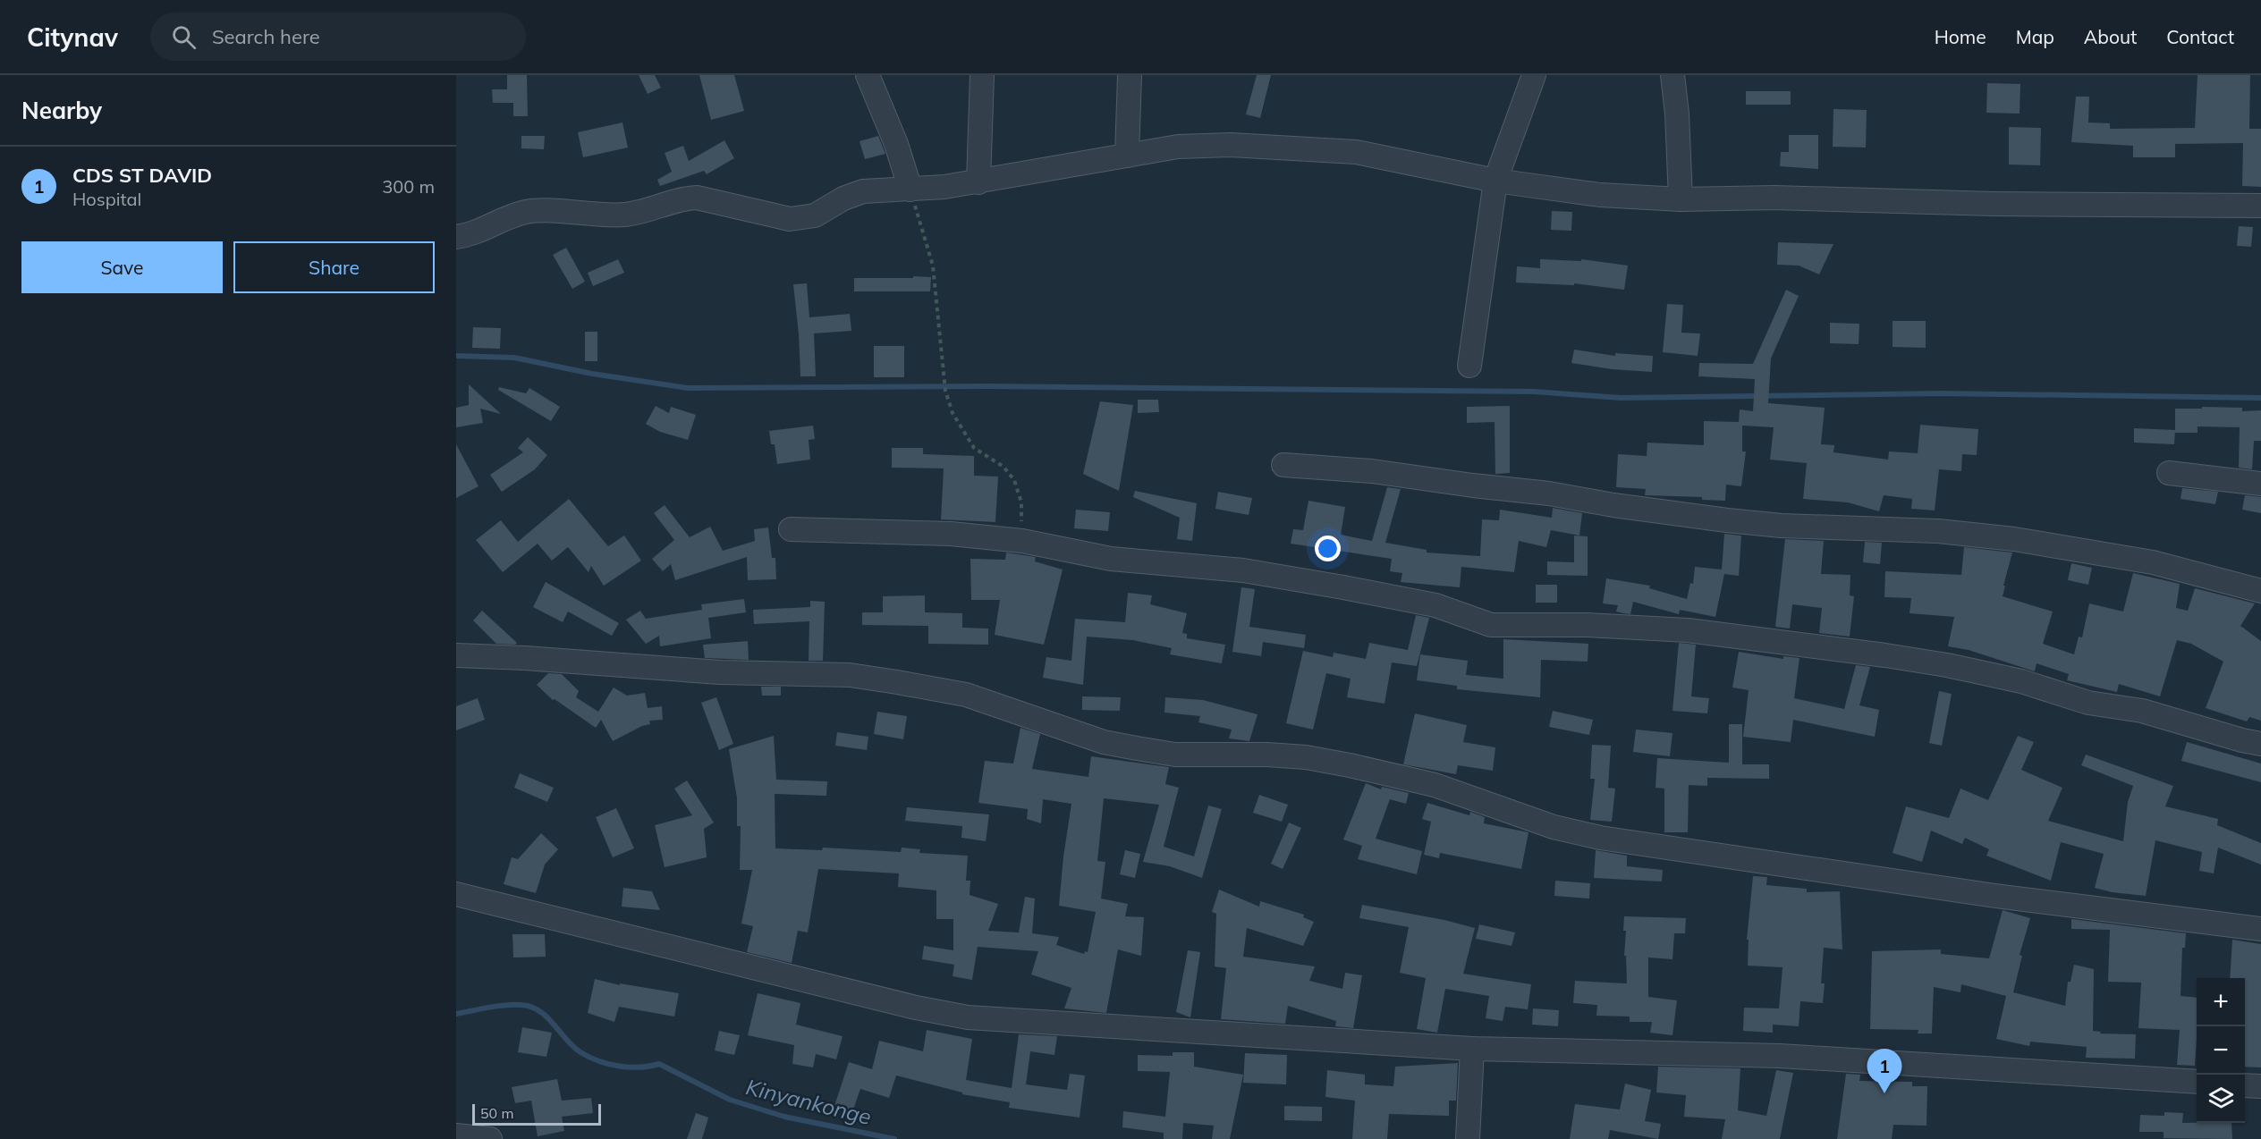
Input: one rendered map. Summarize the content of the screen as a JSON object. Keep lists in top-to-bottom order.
{
  "water": ["Kinyankonge"],
  "scale_bar": "50 m",
  "page": {
    "header": "Citynav",
    "search": "Search here",
    "nav": [
      "Home",
      "Map",
      "About",
      "Contact"
    ],
    "heading": "Nearby",
    "list": [
      {
        "mark": "1",
        "name": "CDS ST DAVID",
        "note": "Hospital",
        "value": "300 m"
      }
    ],
    "buttons": ["Save", "Share"],
    "map_buttons": ["+", "−"],
    "pins": "1",
    "scale": "50 m"
  }
}
